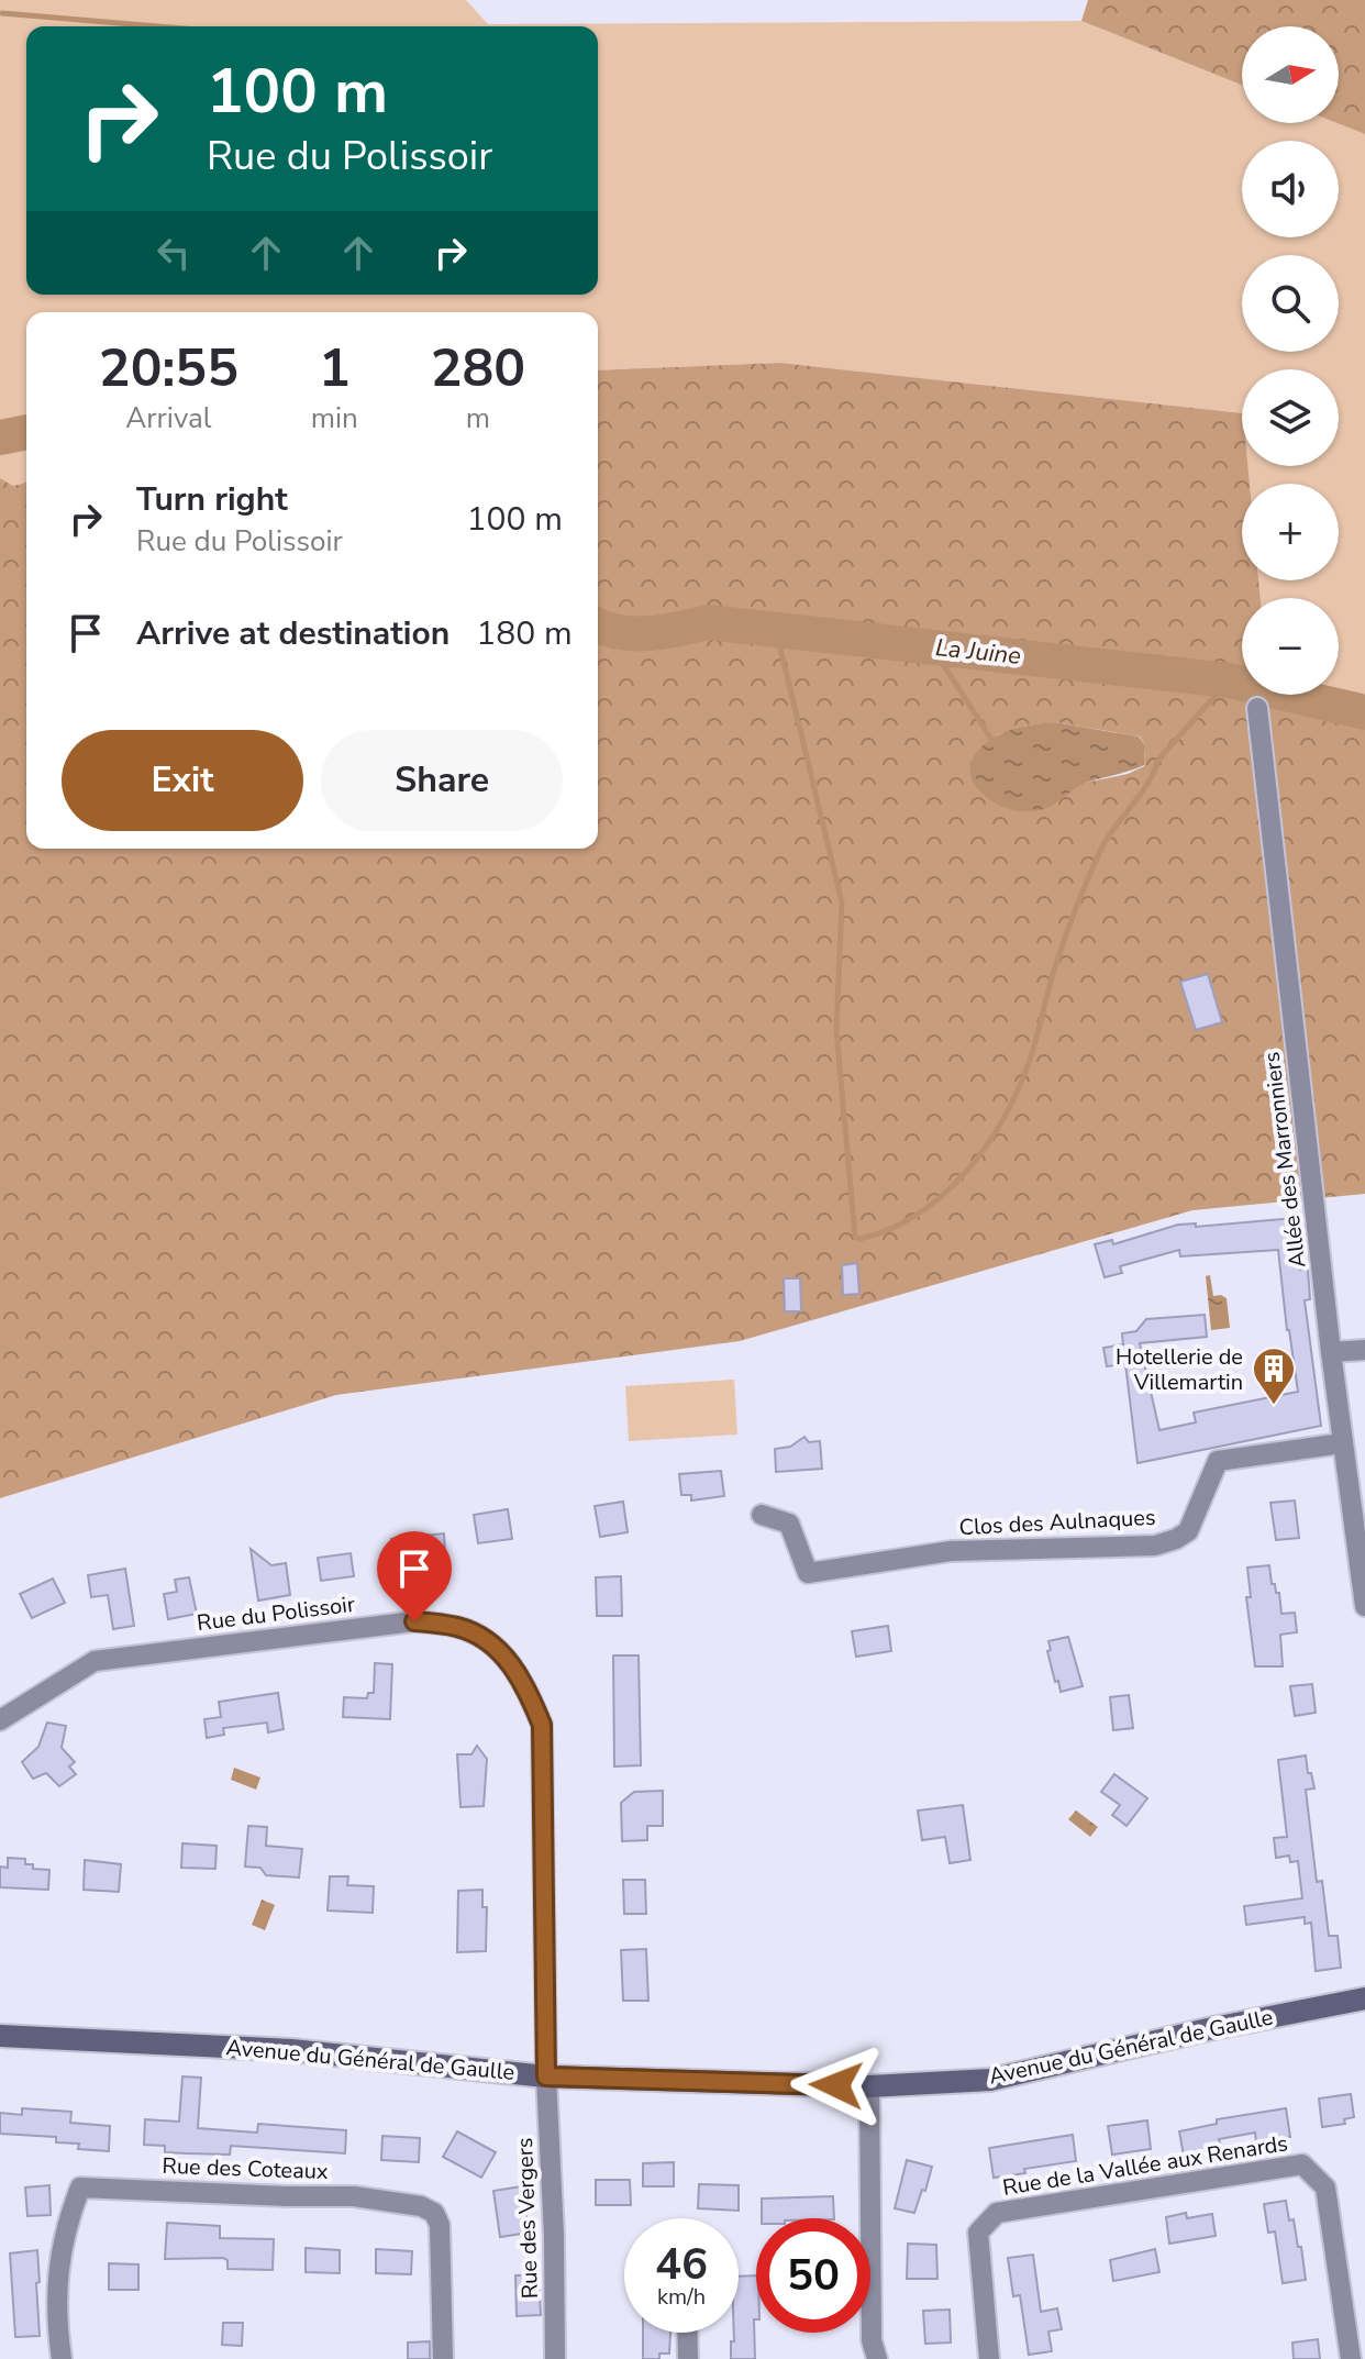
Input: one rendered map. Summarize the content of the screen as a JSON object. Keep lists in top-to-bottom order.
{
  "streets": {
    "main road": ["Avenue du Général de Gaulle"],
    "street": [
      "Allée des Marronniers",
      "Clos des Aulnaques",
      "Rue du Polissoir",
      "Rue de la Vallée aux Renards",
      "Rue des Coteaux",
      "Rue des Vergers"
    ]
  },
  "crossings": [
    ["Allée des Marronniers", "Clos des Aulnaques"],
    ["Rue du Polissoir", "Avenue du Général de Gaulle"],
    ["Rue du Polissoir", "Rue des Vergers"],
    ["Avenue du Général de Gaulle", "Rue des Vergers"]
  ],
  "water": ["La Juine"],
  "places": {
    "building": ["Hotellerie de Villemartin"]
  },
  "north": "right",
  "page": {
    "map_buttons": ["+", "−"],
    "turn": ["100 m", "Rue du Polissoir"],
    "eta": [
      "20:55",
      "Arrival",
      "1",
      "min",
      "280",
      "m"
    ],
    "list": [
      {
        "name": "Turn right",
        "note": "Rue du Polissoir",
        "value": "100 m"
      },
      {
        "name": "Arrive at destination",
        "value": "180 m"
      }
    ],
    "buttons": ["Exit", "Share"],
    "speed": "46 km/h",
    "limit": "50"
  }
}
